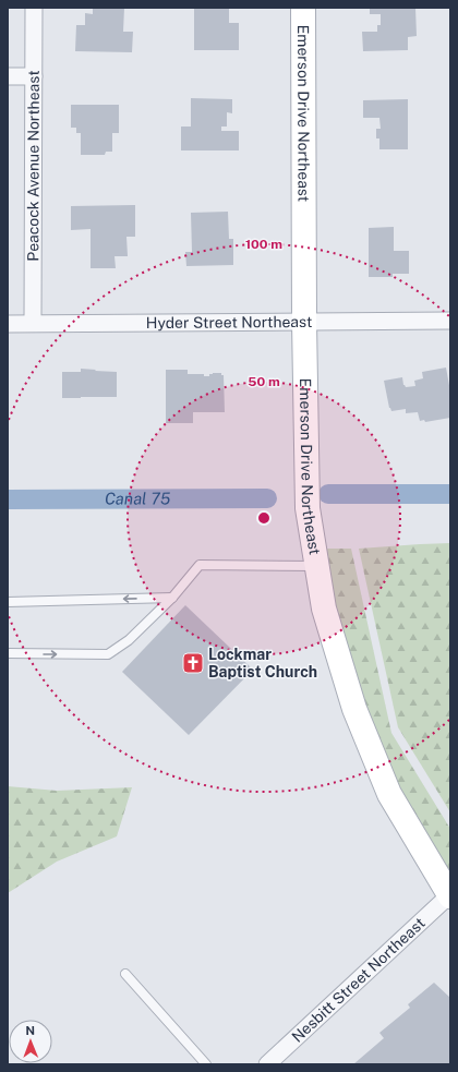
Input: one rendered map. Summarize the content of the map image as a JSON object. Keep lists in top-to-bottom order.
{
  "streets": {
    "street": [
      "Emerson Drive Northeast",
      "Peacock Avenue Northeast",
      "Hyder Street Northeast",
      "Nesbitt Street Northeast"
    ]
  },
  "crossings": [
    ["Emerson Drive Northeast", "Hyder Street Northeast"],
    ["Emerson Drive Northeast", "Nesbitt Street Northeast"],
    ["Peacock Avenue Northeast", "Hyder Street Northeast"]
  ],
  "water": ["Canal 75"],
  "places": {
    "church": ["Lockmar Baptist Church"]
  },
  "north": "top",
  "rings": ["100 m", "50 m"]
}
